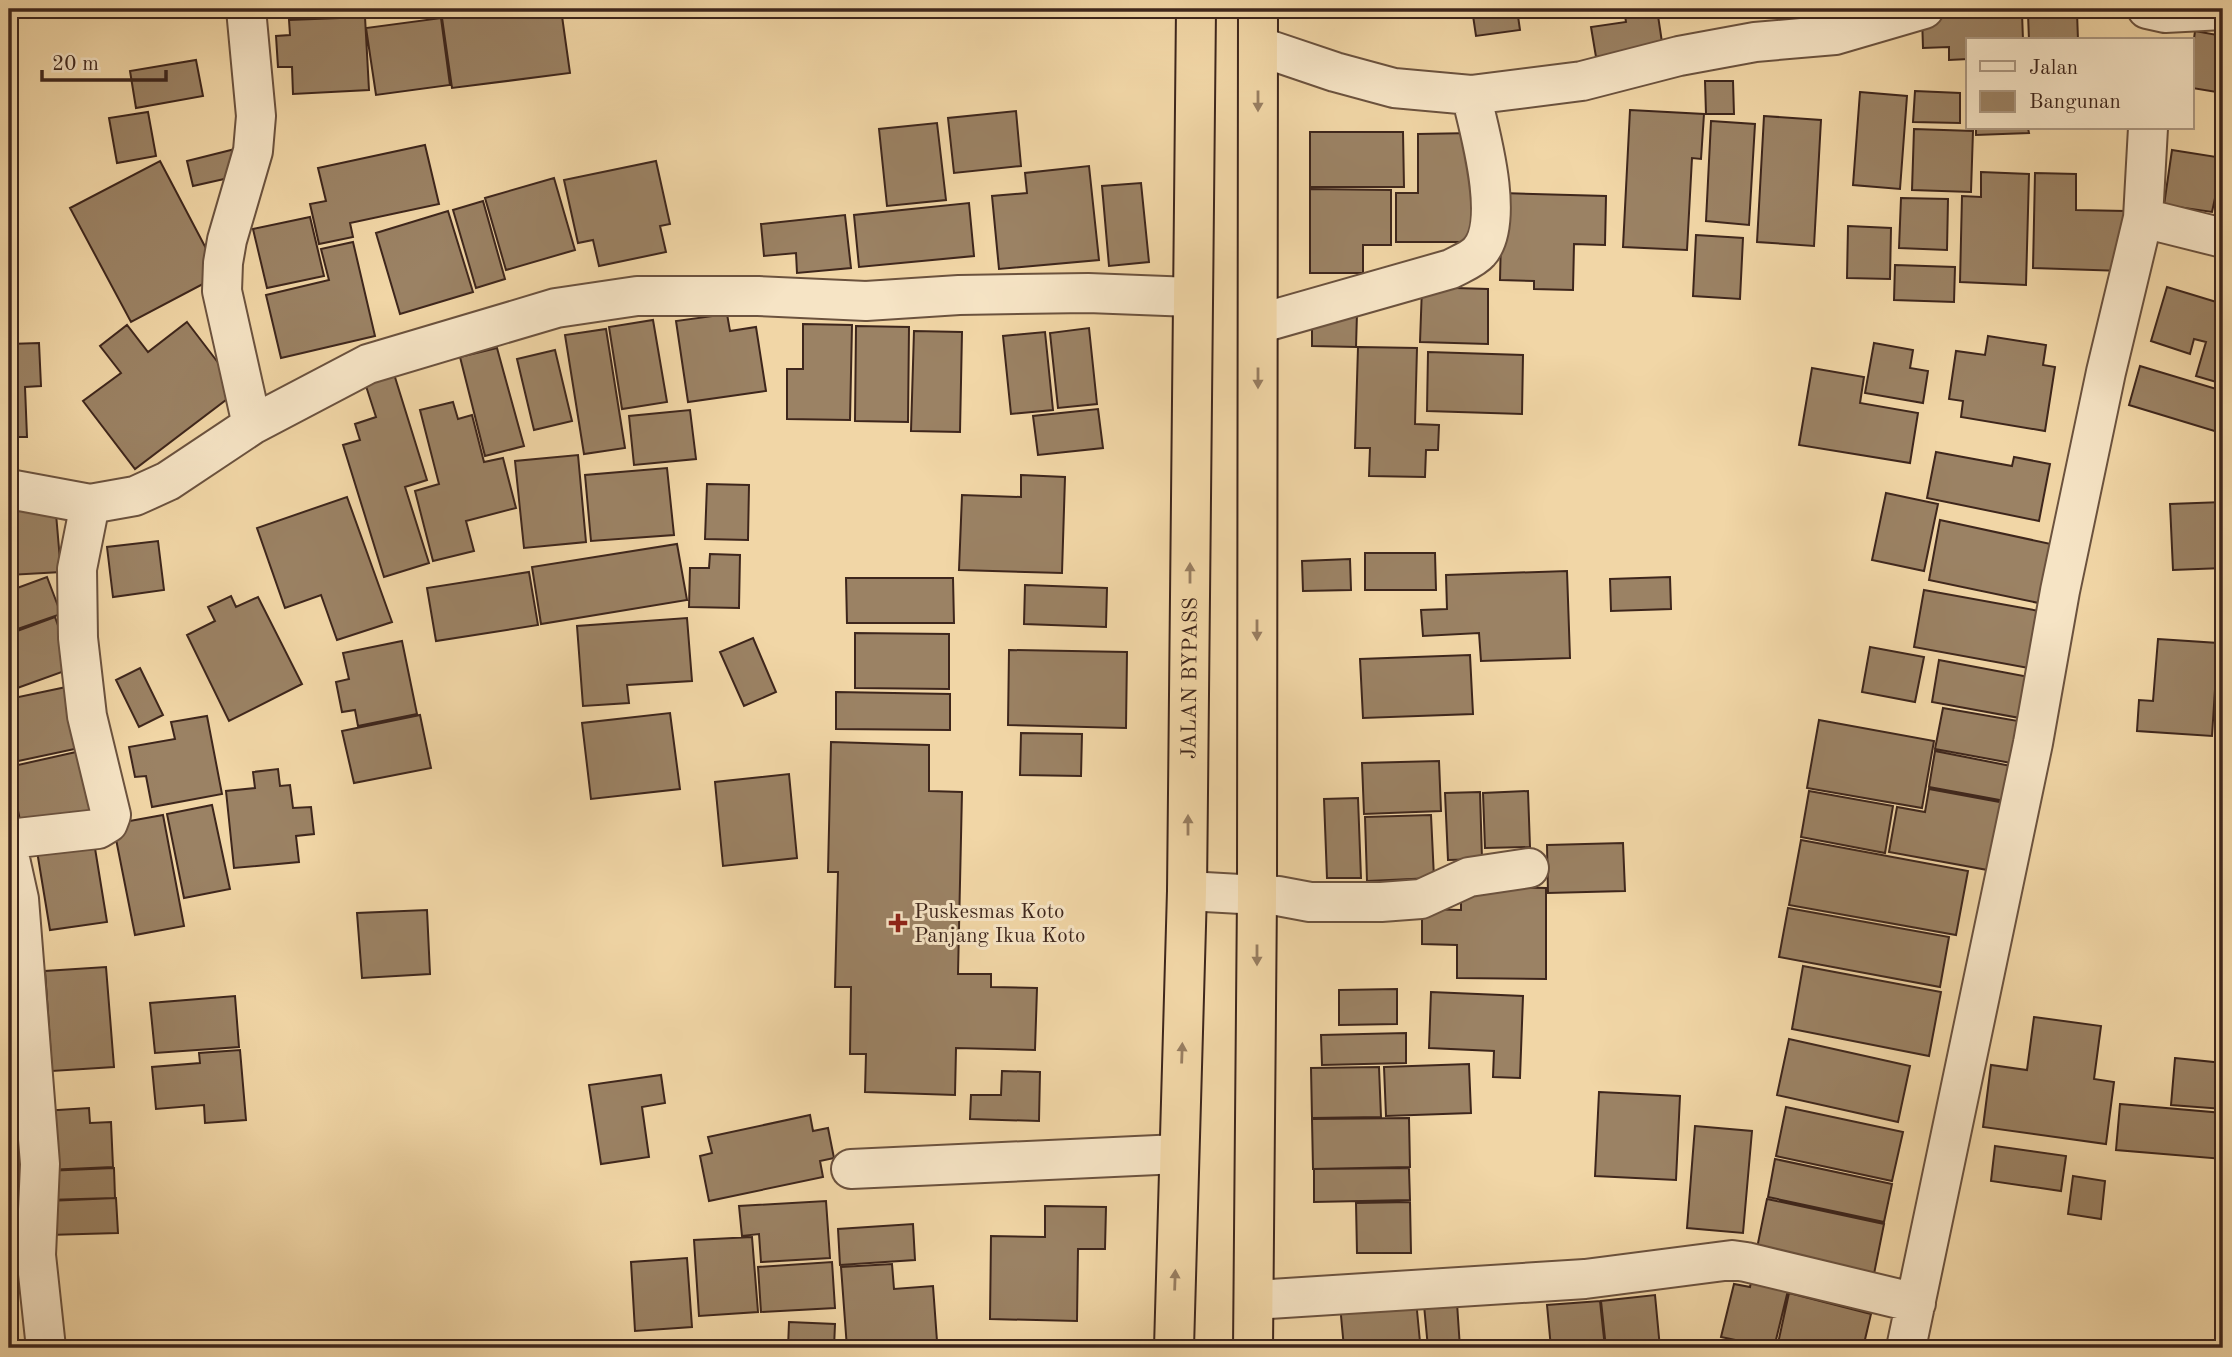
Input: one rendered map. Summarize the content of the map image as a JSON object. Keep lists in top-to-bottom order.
{
  "streets": {
    "highway": ["JALAN BYPASS"]
  },
  "places": {
    "health": ["Puskesmas Koto Panjang Ikua Koto"]
  },
  "legend": ["Jalan", "Bangunan"],
  "scale_bar": "20 m"
}
